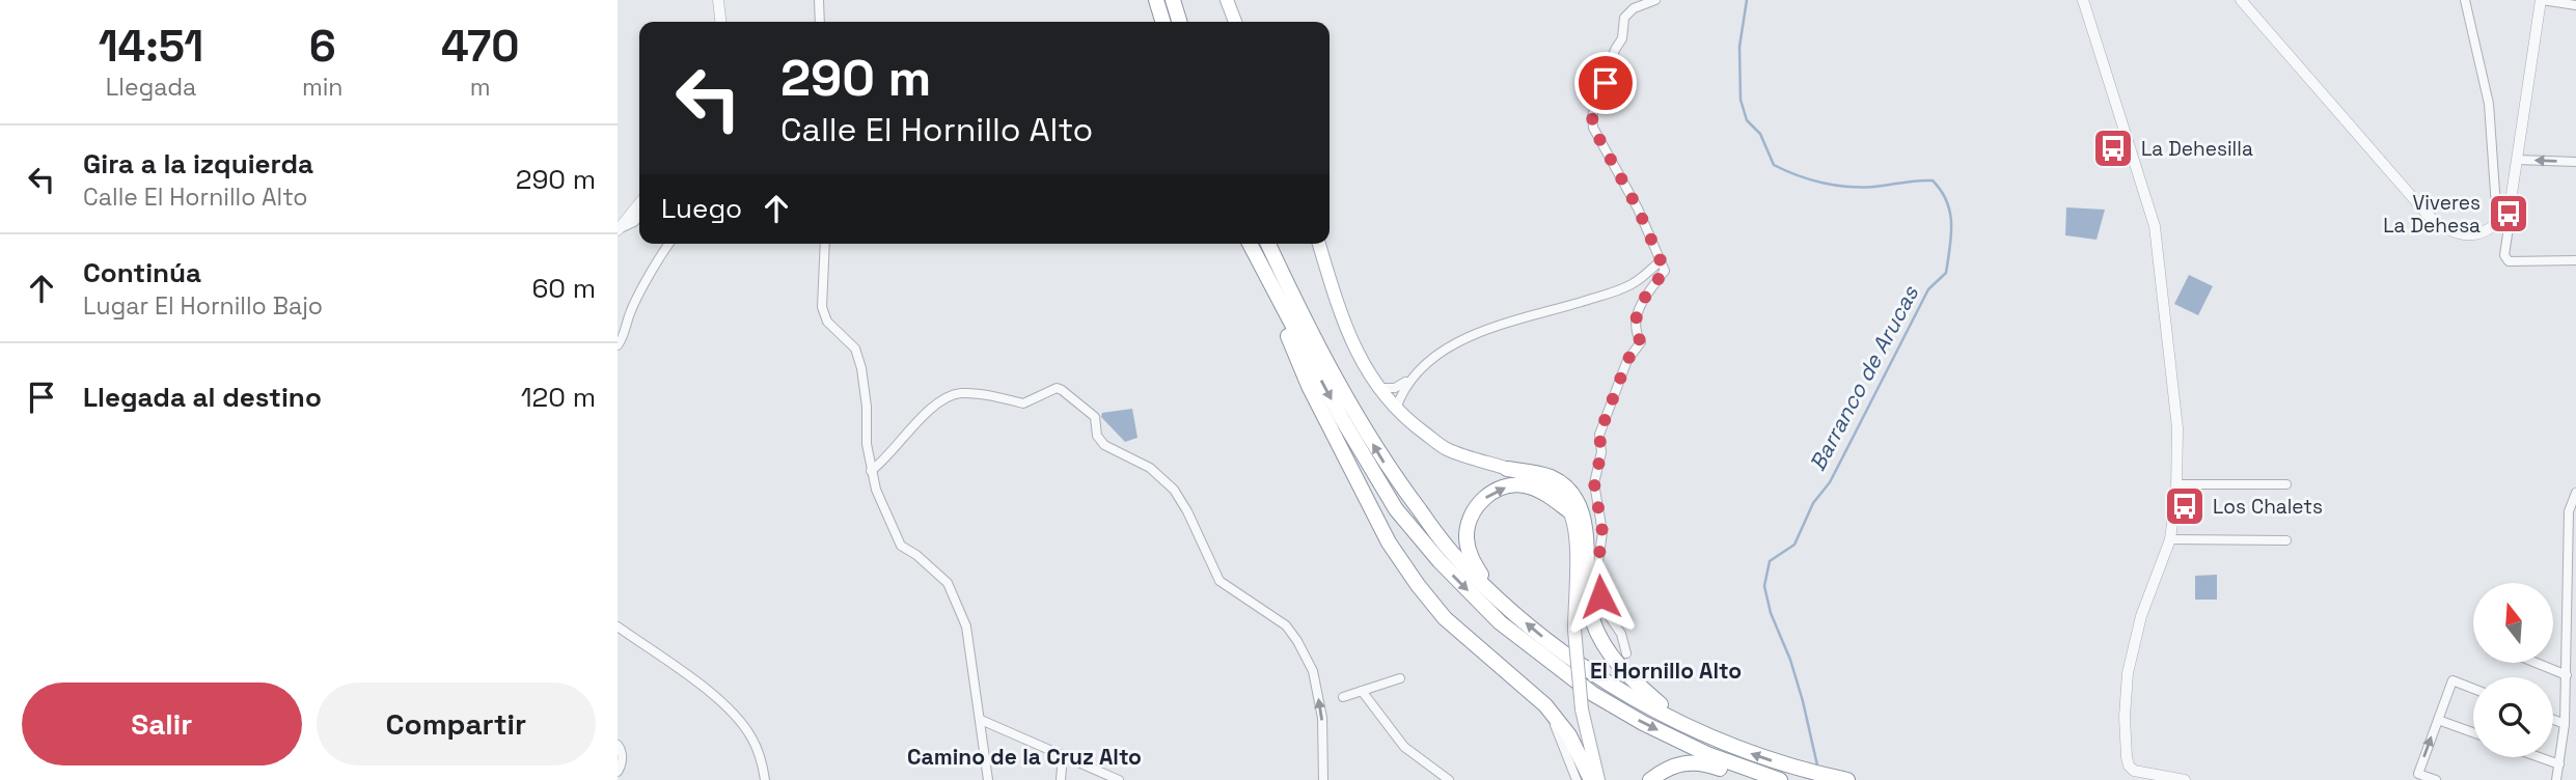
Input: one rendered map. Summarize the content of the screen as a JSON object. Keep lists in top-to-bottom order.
{
  "districts": ["El Hornillo Alto", "Camino de la Cruz Alto"],
  "water": ["Barranco de Arucas"],
  "places": {
    "bus stop": ["La Dehesilla", "Viveres La Dehesa", "Los Chalets"]
  },
  "north": "top",
  "page": {
    "eta": [
      "14:51",
      "Llegada",
      "6",
      "min",
      "470",
      "m"
    ],
    "turn": ["290 m", "Calle El Hornillo Alto"],
    "list": [
      {
        "name": "Gira a la izquierda",
        "note": "Calle El Hornillo Alto",
        "value": "290 m"
      },
      {
        "name": "Continúa",
        "note": "Lugar El Hornillo Bajo",
        "value": "60 m"
      },
      {
        "name": "Llegada al destino",
        "value": "120 m"
      }
    ],
    "then": "Luego",
    "buttons": ["Salir", "Compartir"]
  }
}
